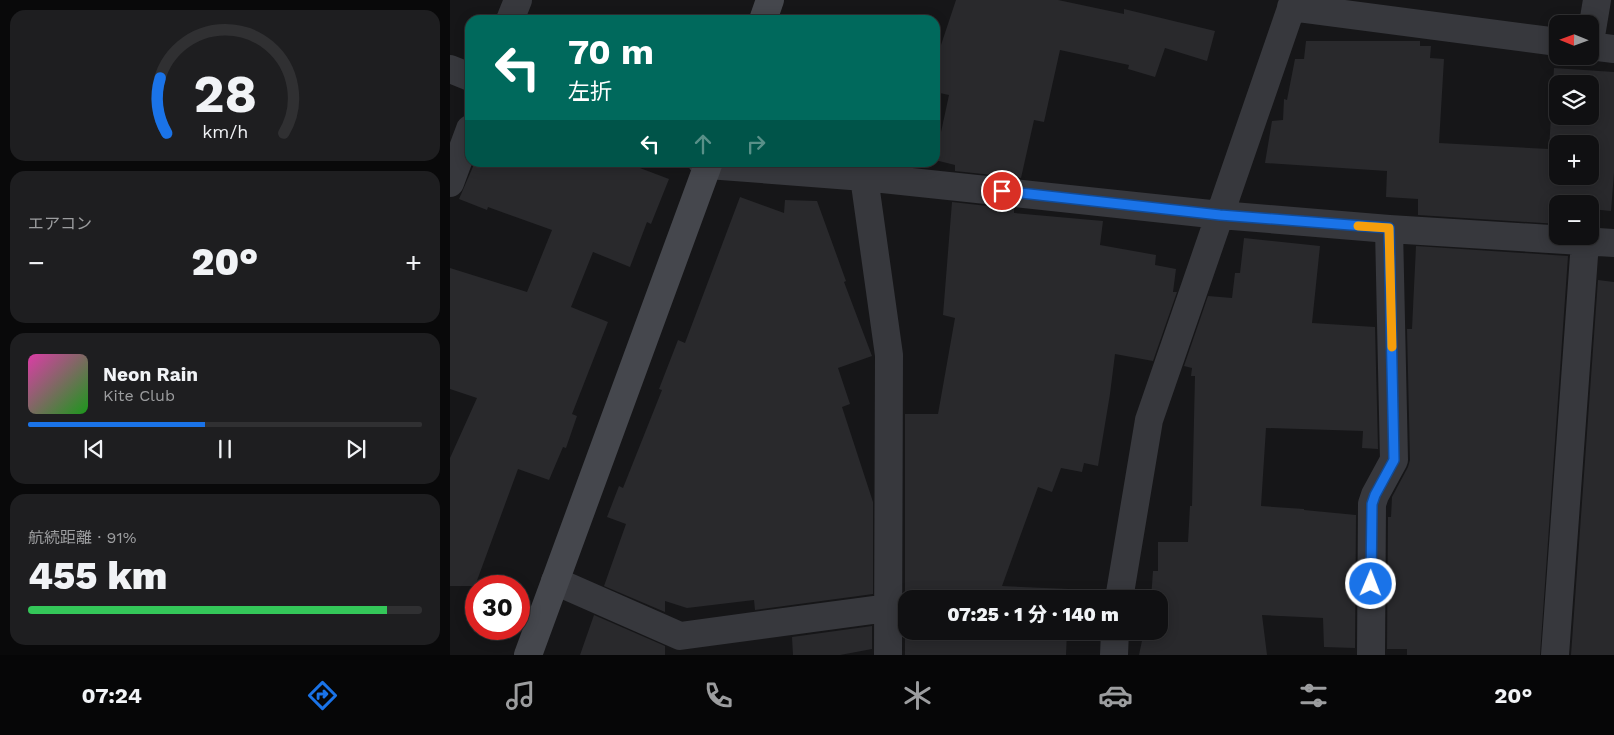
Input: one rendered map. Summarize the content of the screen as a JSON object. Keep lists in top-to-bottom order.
{
  "north": "left",
  "page": {
    "map_buttons": ["+", "−"],
    "turn": ["70 m", "左折"],
    "tile": [
      "エアコン",
      ["航続距離 · 91%", "455 km"]
    ],
    "heat": ["−", "20°", "+"],
    "song": ["Neon Rain", "Kite Club"],
    "limit": "30",
    "trip": "07:25 · 1 分 · 140 m",
    "tabs": ["07:24", "20°"],
    "gauge": ["28", "km/h"]
  }
}
